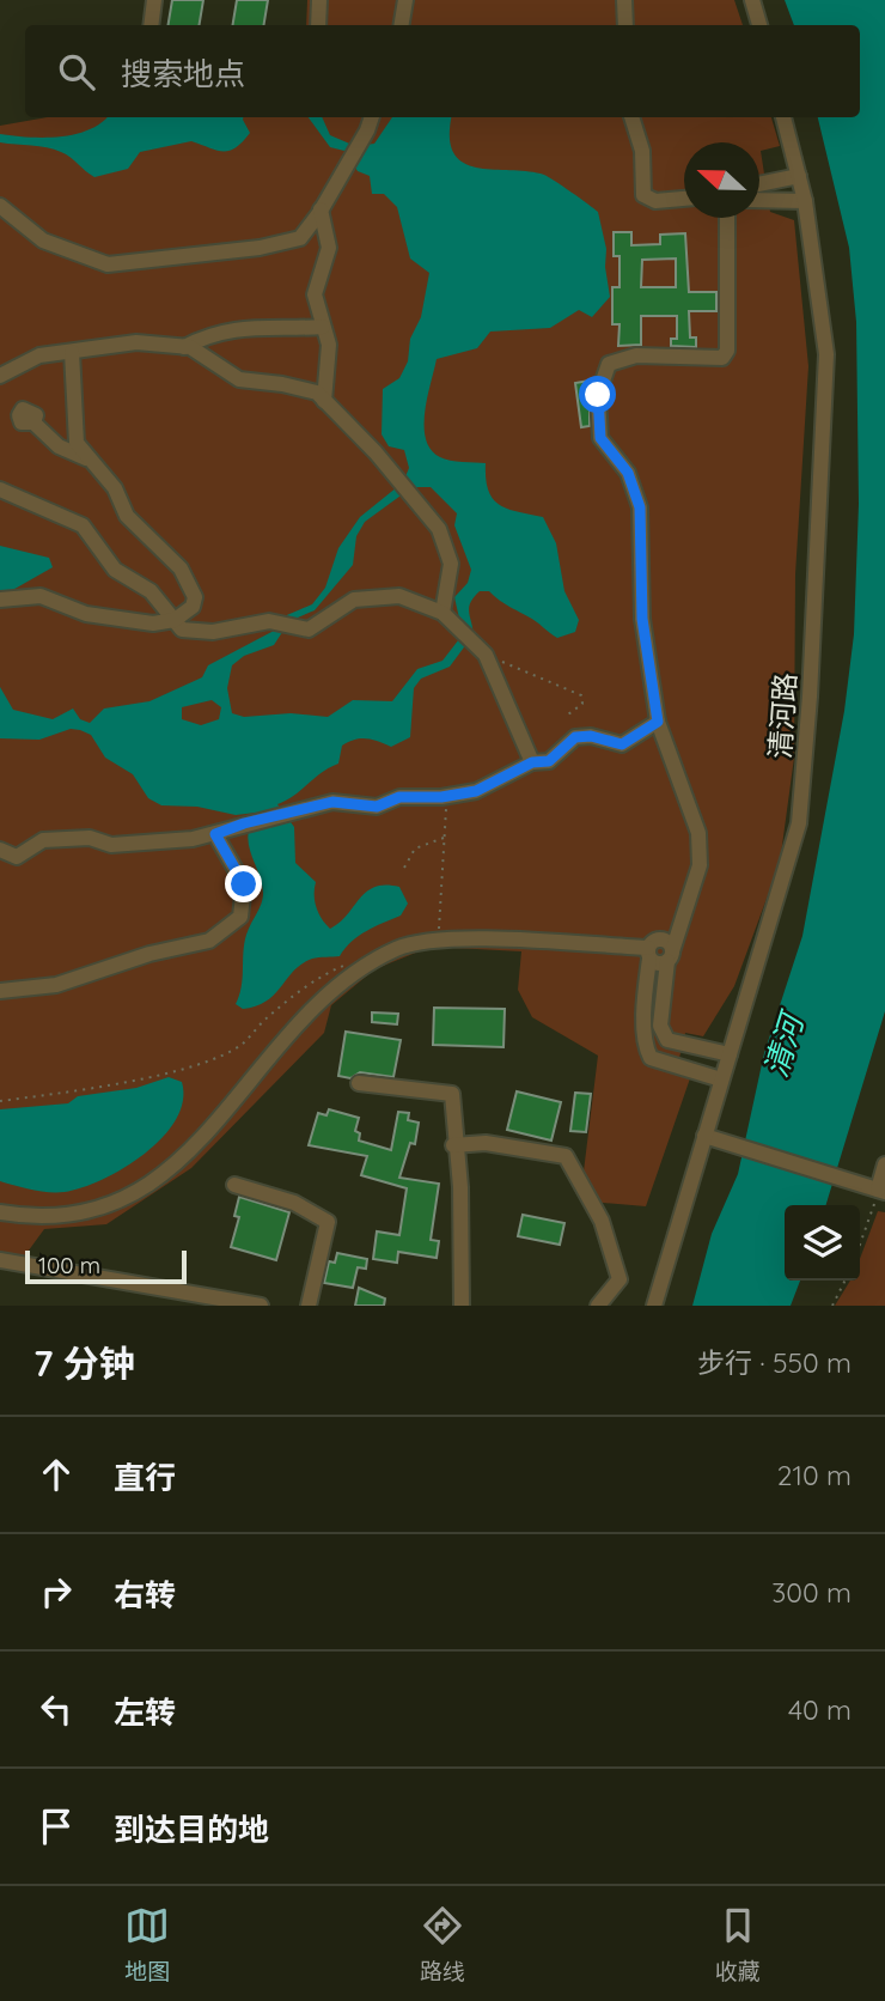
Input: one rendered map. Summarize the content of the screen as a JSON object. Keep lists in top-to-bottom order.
{
  "streets": {
    "street": ["清河路"]
  },
  "water": ["清河"],
  "scale_bar": "100 m",
  "north": "left",
  "page": {
    "search": "搜索地点",
    "scale": "100 m",
    "heading": ["7 分钟", "步行 · 550 m"],
    "list": [
      ["直行", "210 m"],
      ["右转", "300 m"],
      ["左转", "40 m"],
      "到达目的地"
    ],
    "nav": ["地图", "路线", "收藏"]
  }
}
